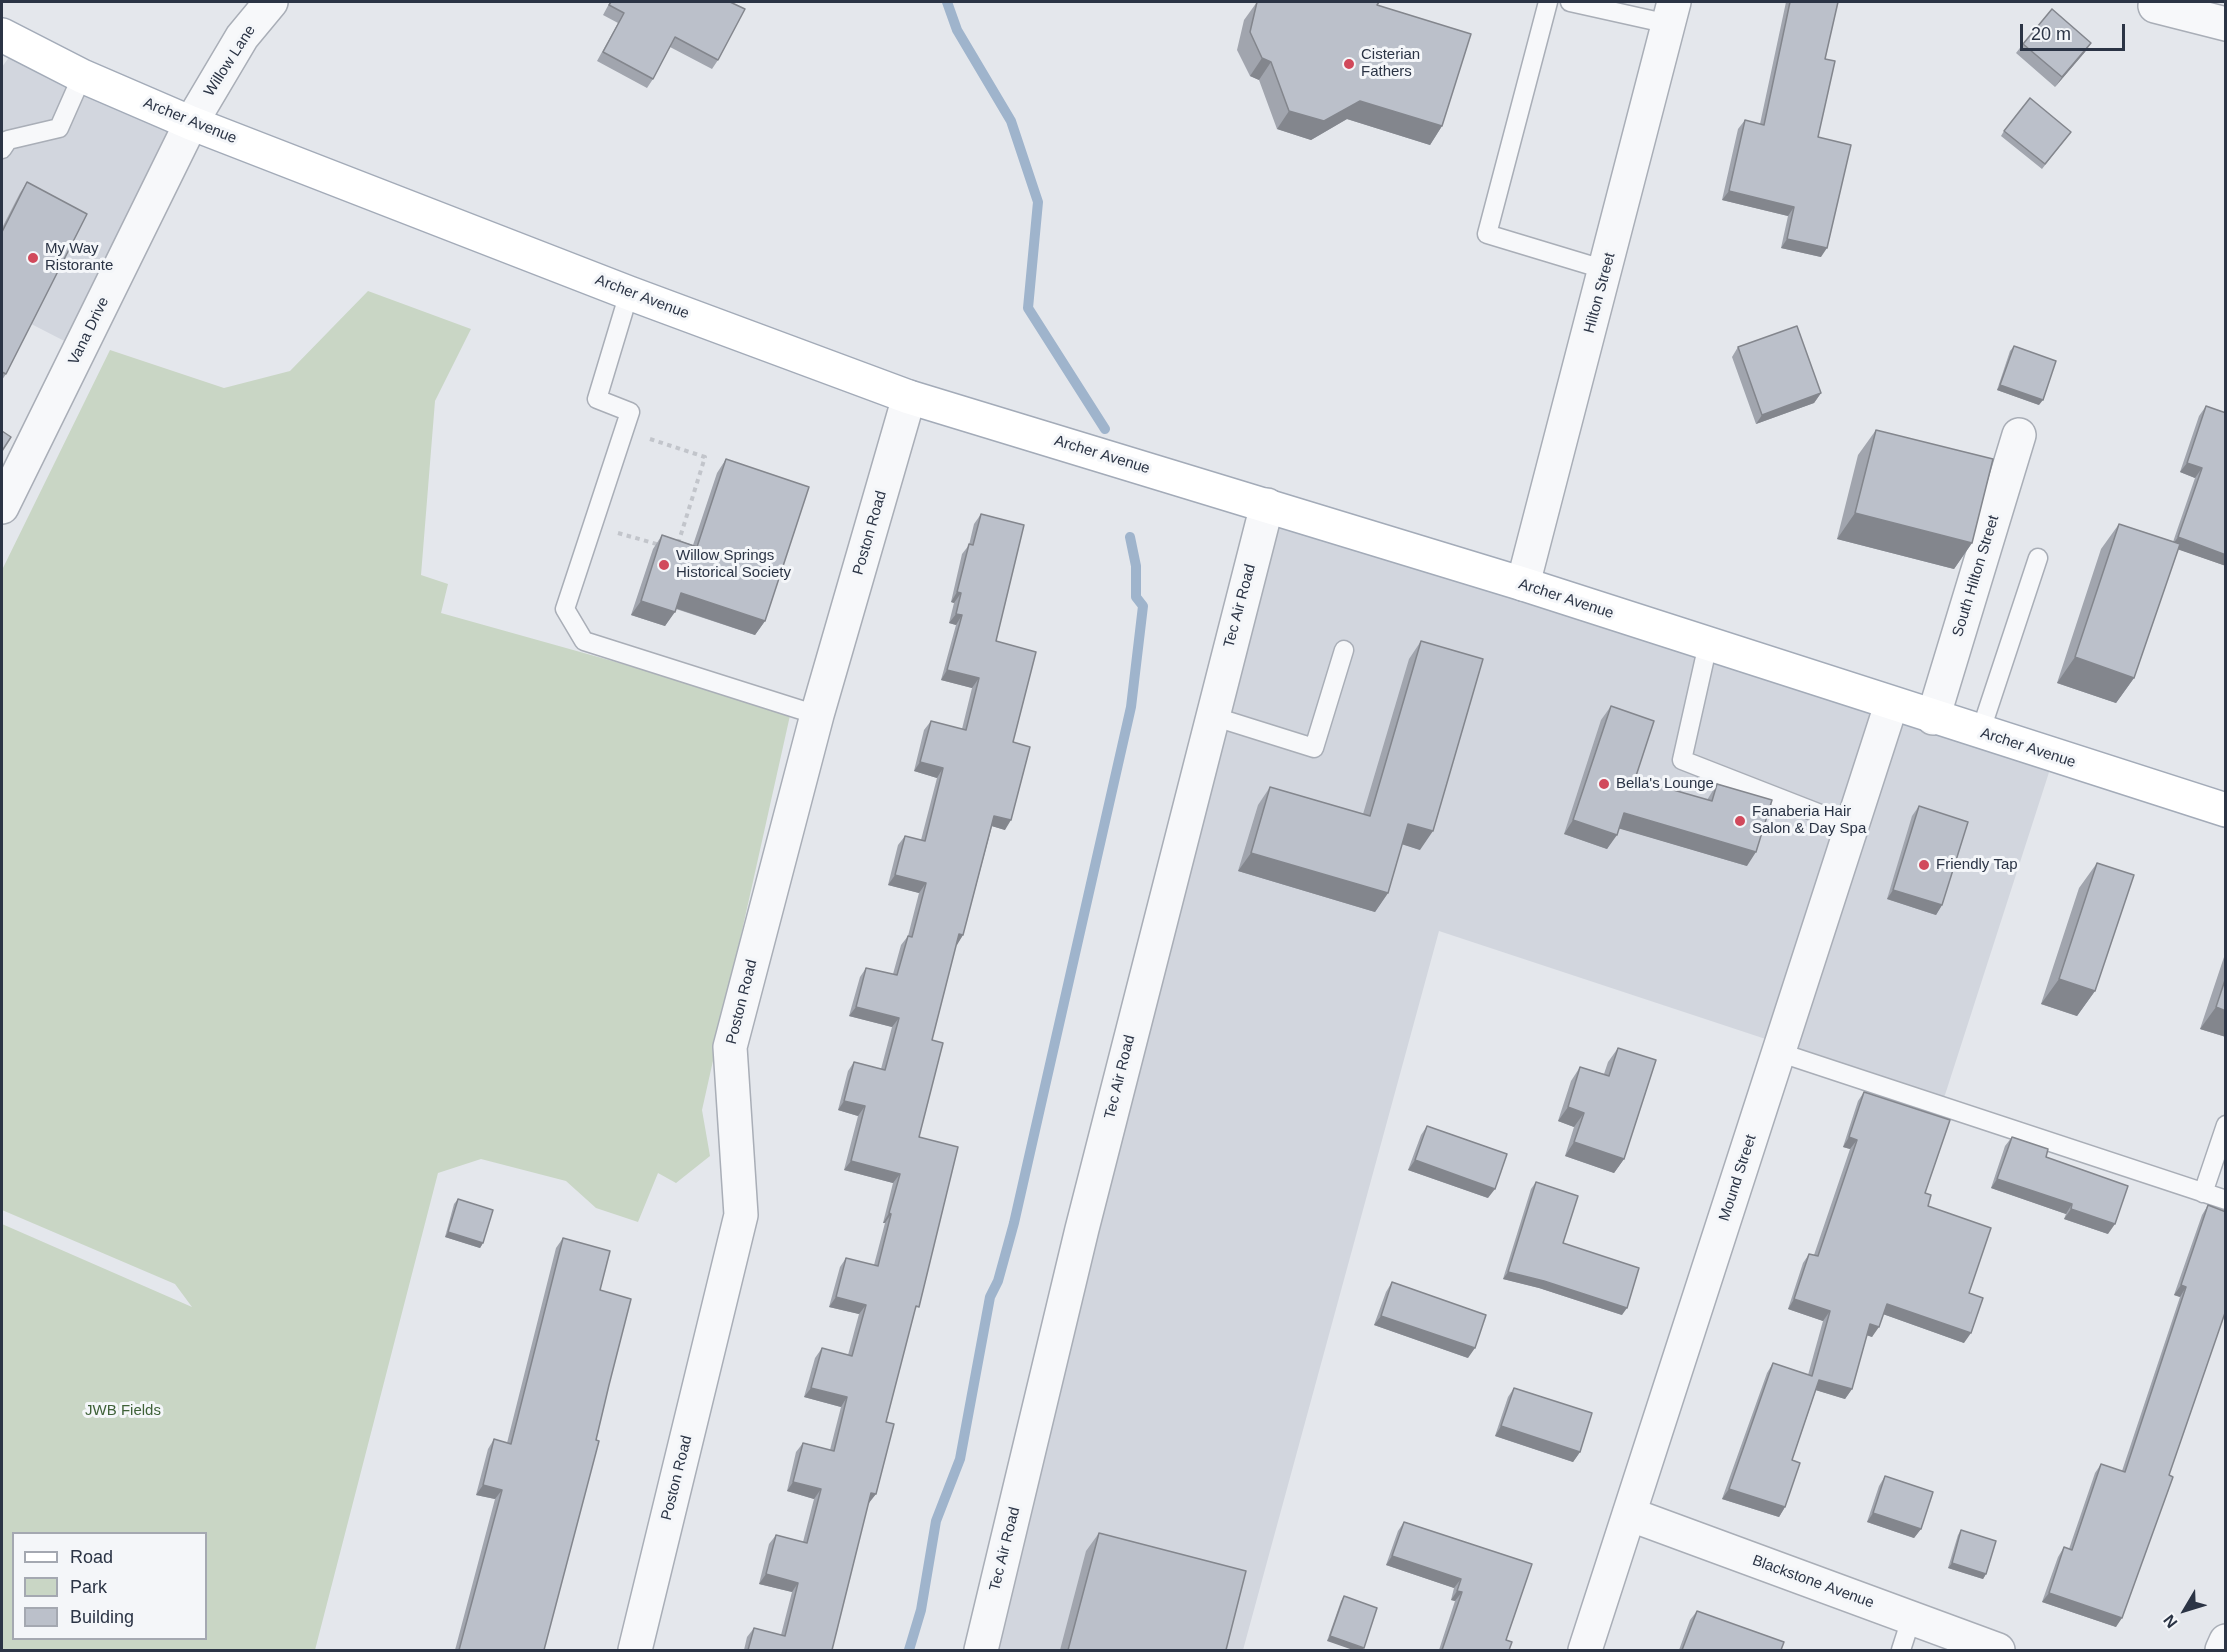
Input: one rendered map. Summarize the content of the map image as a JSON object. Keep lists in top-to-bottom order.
{
  "streets": {
    "main road": ["Archer Avenue"],
    "street": [
      "Willow Lane",
      "Hilton Street",
      "Vana Drive",
      "Poston Road",
      "South Hilton Street",
      "Tec Air Road",
      "Mound Street",
      "Blackstone Avenue"
    ]
  },
  "crossings": [
    ["Willow Lane", "Archer Avenue"],
    ["Willow Lane", "Vana Drive"],
    ["Archer Avenue", "Hilton Street"],
    ["Archer Avenue", "Vana Drive"],
    ["Archer Avenue", "Poston Road"],
    ["Archer Avenue", "South Hilton Street"],
    ["Archer Avenue", "Tec Air Road"],
    ["Archer Avenue", "Mound Street"],
    ["Mound Street", "Blackstone Avenue"]
  ],
  "parks": ["JWB Fields"],
  "places": [
    "Cisterian Fathers",
    "My Way Ristorante",
    "Willow Springs Historical Society",
    "Bella's Lounge",
    "Fanaberia Hair Salon & Day Spa",
    "Friendly Tap"
  ],
  "legend": ["Road", "Park", "Building"],
  "scale_bar": "20 m",
  "north": "bottom left"
}
